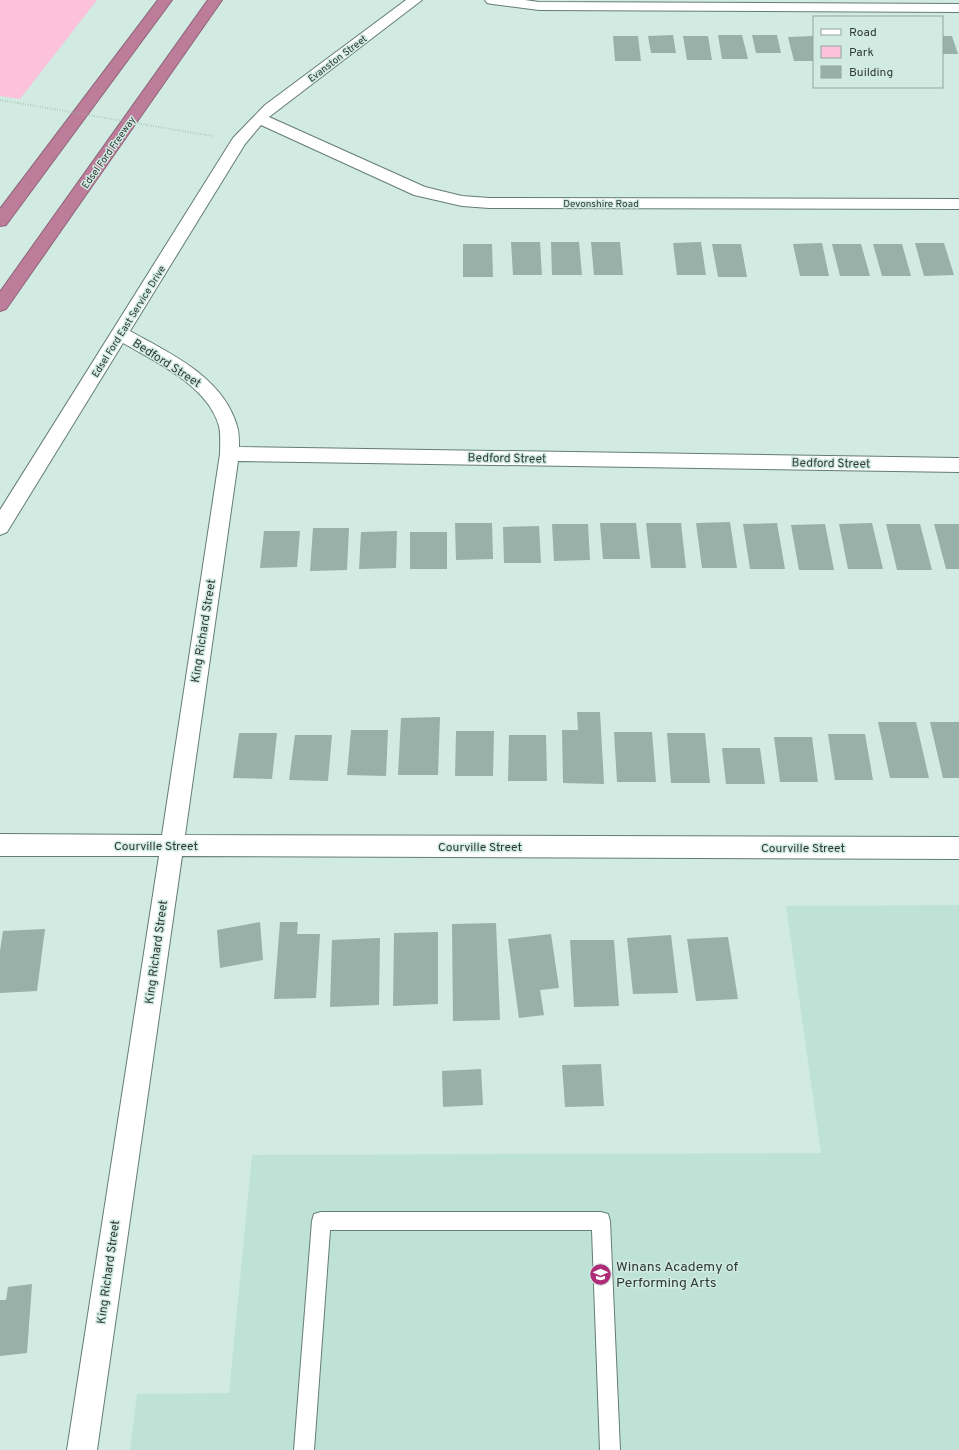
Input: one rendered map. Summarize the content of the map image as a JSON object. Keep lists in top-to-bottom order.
{
  "streets": {
    "highway": ["Edsel Ford Freeway"],
    "street": [
      "Evanston Street",
      "Devonshire Road",
      "Edsel Ford East Service Drive",
      "Bedford Street",
      "King Richard Street",
      "Courville Street"
    ]
  },
  "crossings": [
    ["Evanston Street", "Devonshire Road"],
    ["Evanston Street", "Edsel Ford East Service Drive"],
    ["Devonshire Road", "Edsel Ford East Service Drive"],
    ["Edsel Ford East Service Drive", "Bedford Street"],
    ["Bedford Street", "King Richard Street"],
    ["King Richard Street", "Courville Street"]
  ],
  "places": {
    "school or university": ["Winans Academy of Performing Arts"]
  },
  "legend": ["Road", "Park", "Building"]
}
